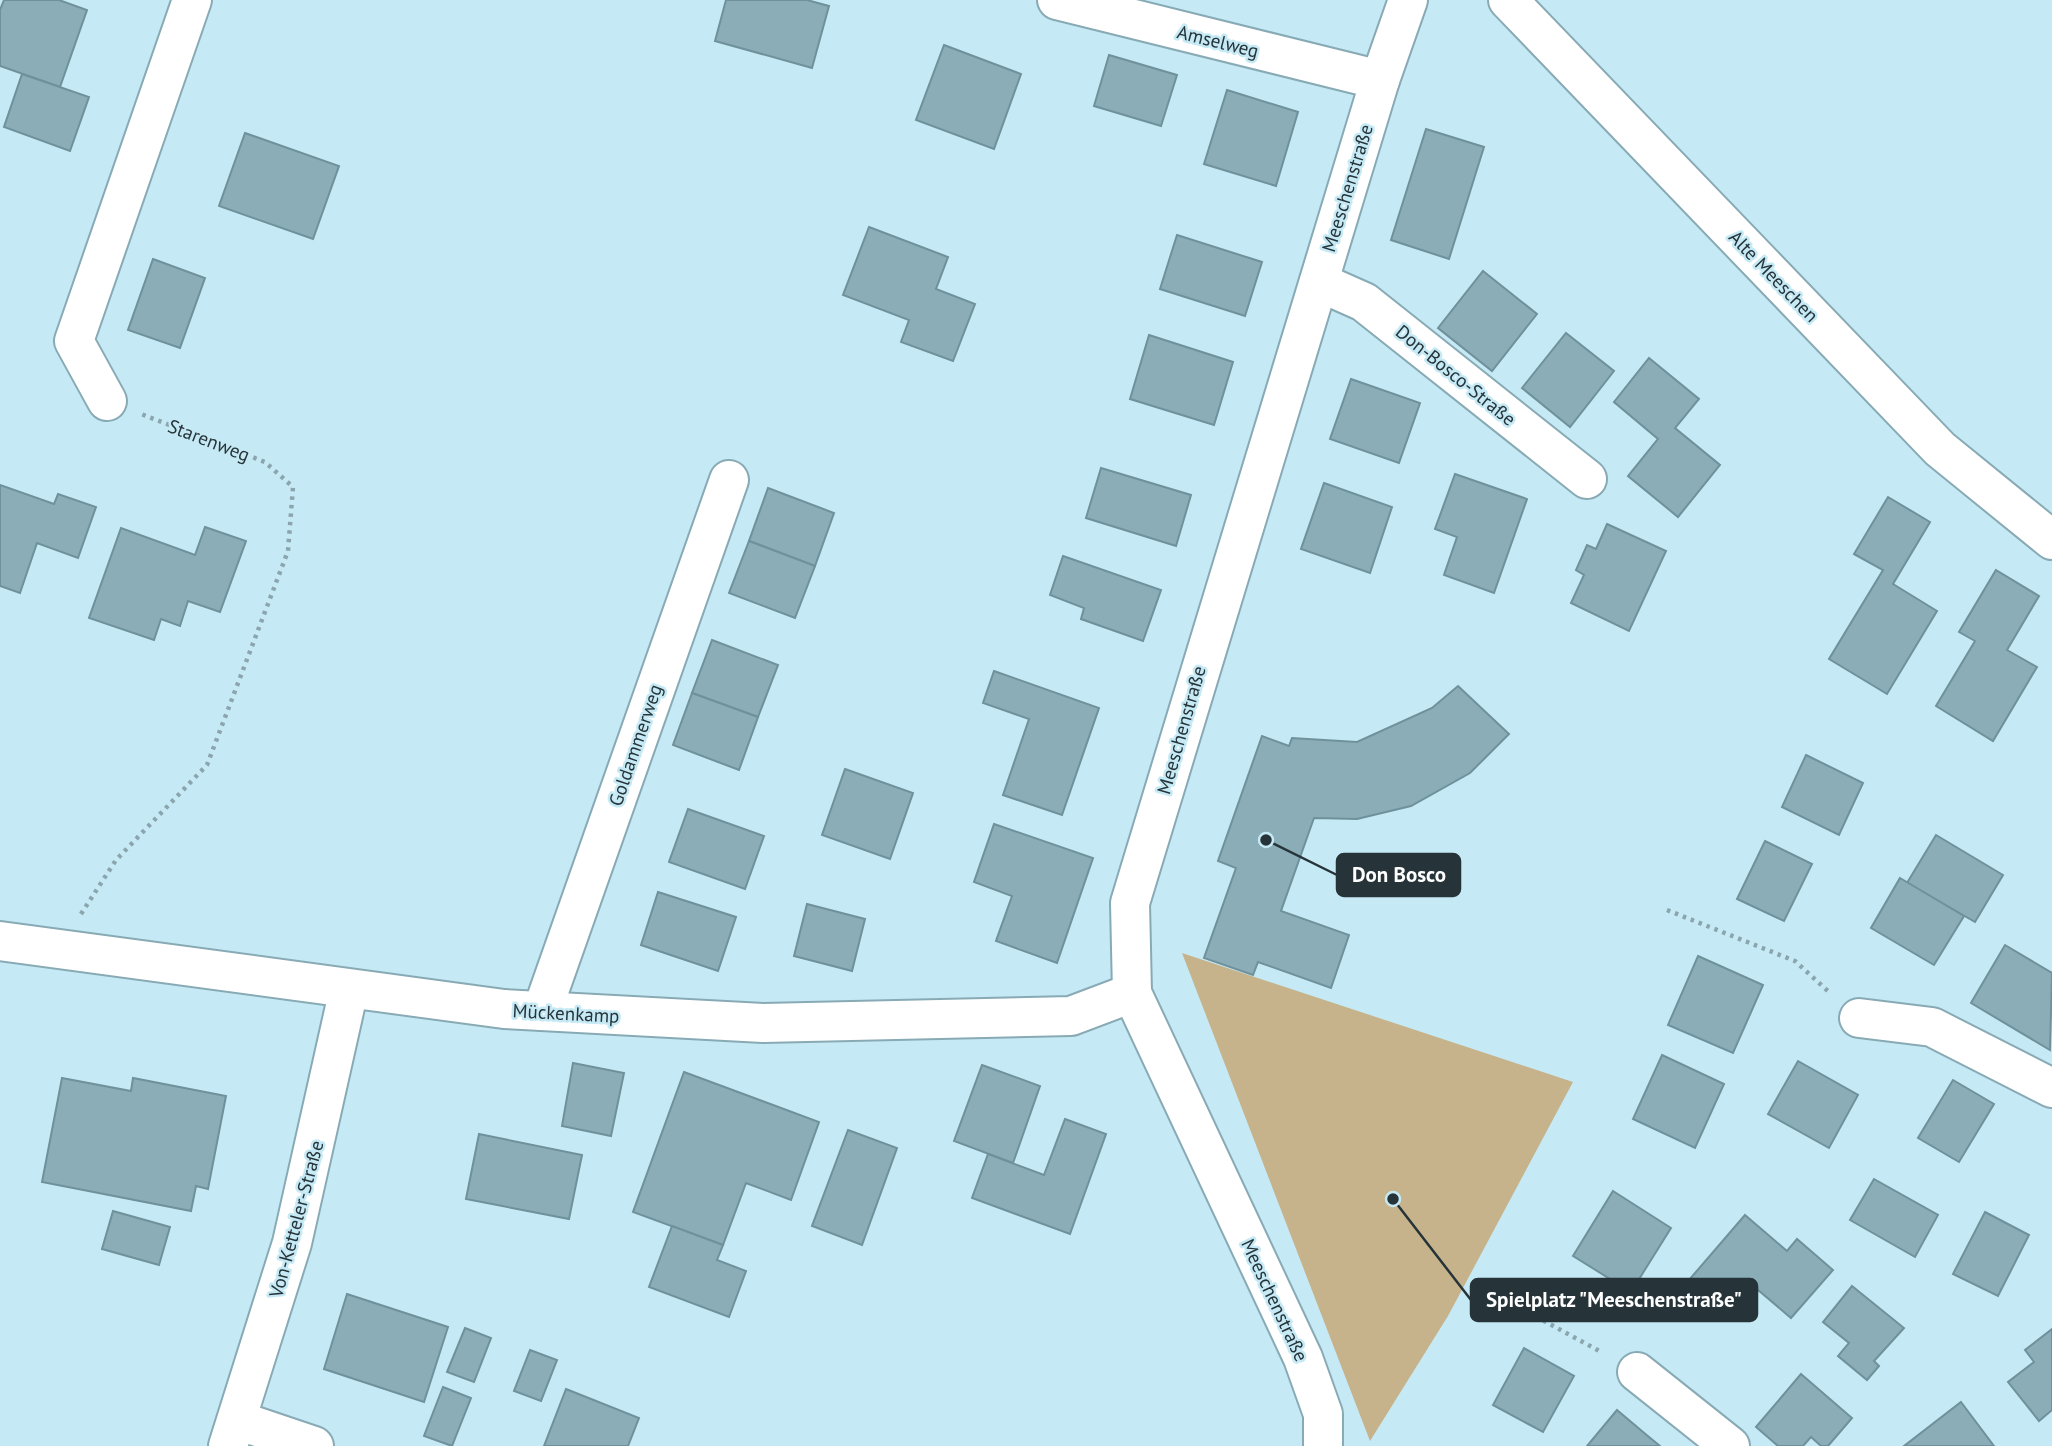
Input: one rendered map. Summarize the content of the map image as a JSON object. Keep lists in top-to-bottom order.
{
  "streets": {
    "street": [
      "Amselweg",
      "Meeschenstraße",
      "Alte Meeschen",
      "Don-Bosco-Straße",
      "Goldammerweg",
      "Mückenkamp",
      "Von-Ketteler-Straße"
    ],
    "path": ["Starenweg"]
  },
  "crossings": [
    ["Amselweg", "Meeschenstraße"],
    ["Meeschenstraße", "Don-Bosco-Straße"],
    ["Meeschenstraße", "Mückenkamp"],
    ["Starenweg", "Mückenkamp"],
    ["Goldammerweg", "Mückenkamp"],
    ["Mückenkamp", "Von-Ketteler-Straße"]
  ],
  "places": ["Don Bosco", "Spielplatz \"Meeschenstraße\""]
}
